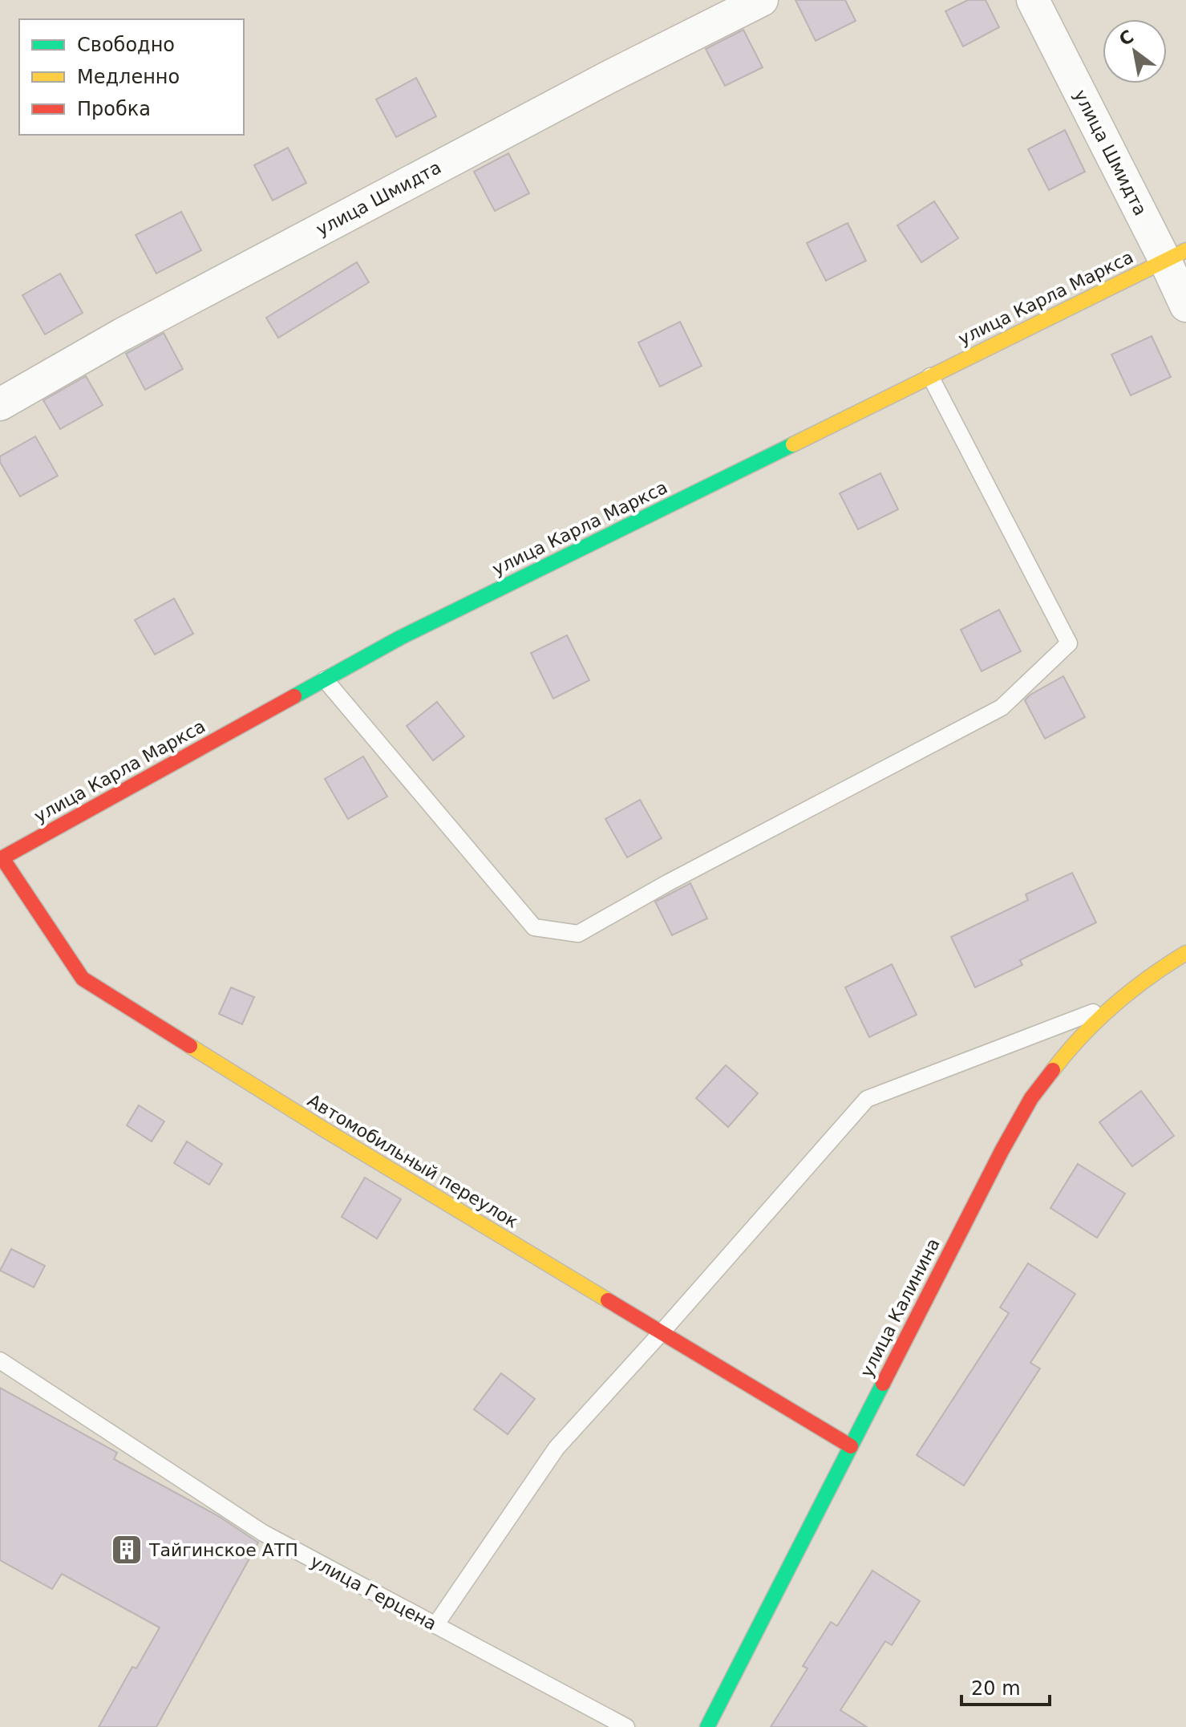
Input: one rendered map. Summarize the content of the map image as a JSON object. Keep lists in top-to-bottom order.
{
  "streets": {
    "street": [
      "улица Шмидта",
      "улица Карла Маркса",
      "Автомобильный переулок",
      "улица Калинина"
    ],
    "lane": ["улица Герцена"]
  },
  "crossings": [
    ["улица Шмидта", "улица Карла Маркса"],
    ["улица Карла Маркса", "Автомобильный переулок"],
    ["Автомобильный переулок", "улица Калинина"]
  ],
  "places": {
    "building": ["Тайгинское АТП"]
  },
  "legend": ["Свободно", "Медленно", "Пробка"],
  "scale_bar": "20 m",
  "north": "top left"
}
